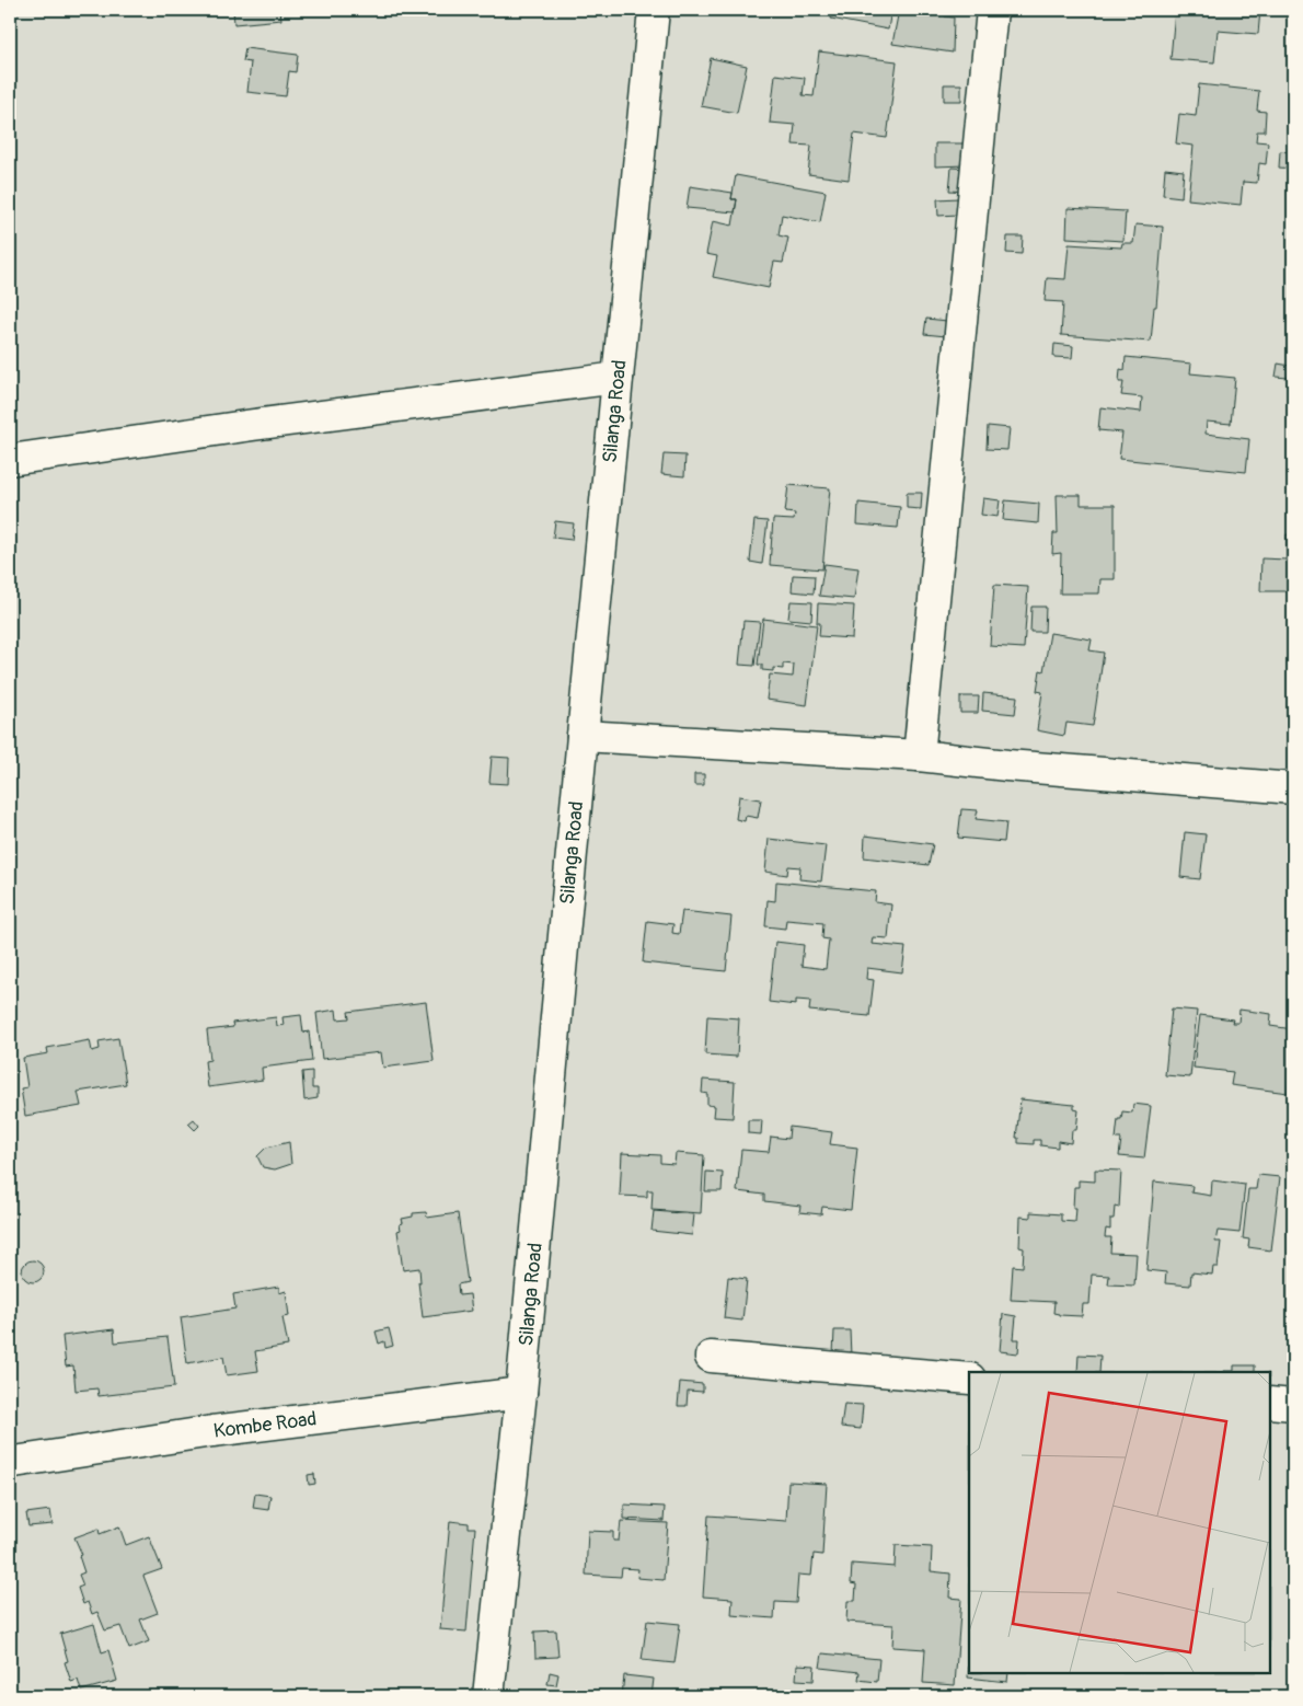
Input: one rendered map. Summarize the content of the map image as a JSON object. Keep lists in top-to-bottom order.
{
  "streets": {
    "street": ["Silanga Road", "Kombe Road"]
  },
  "crossings": [
    ["Silanga Road", "Kombe Road"]
  ]
}
